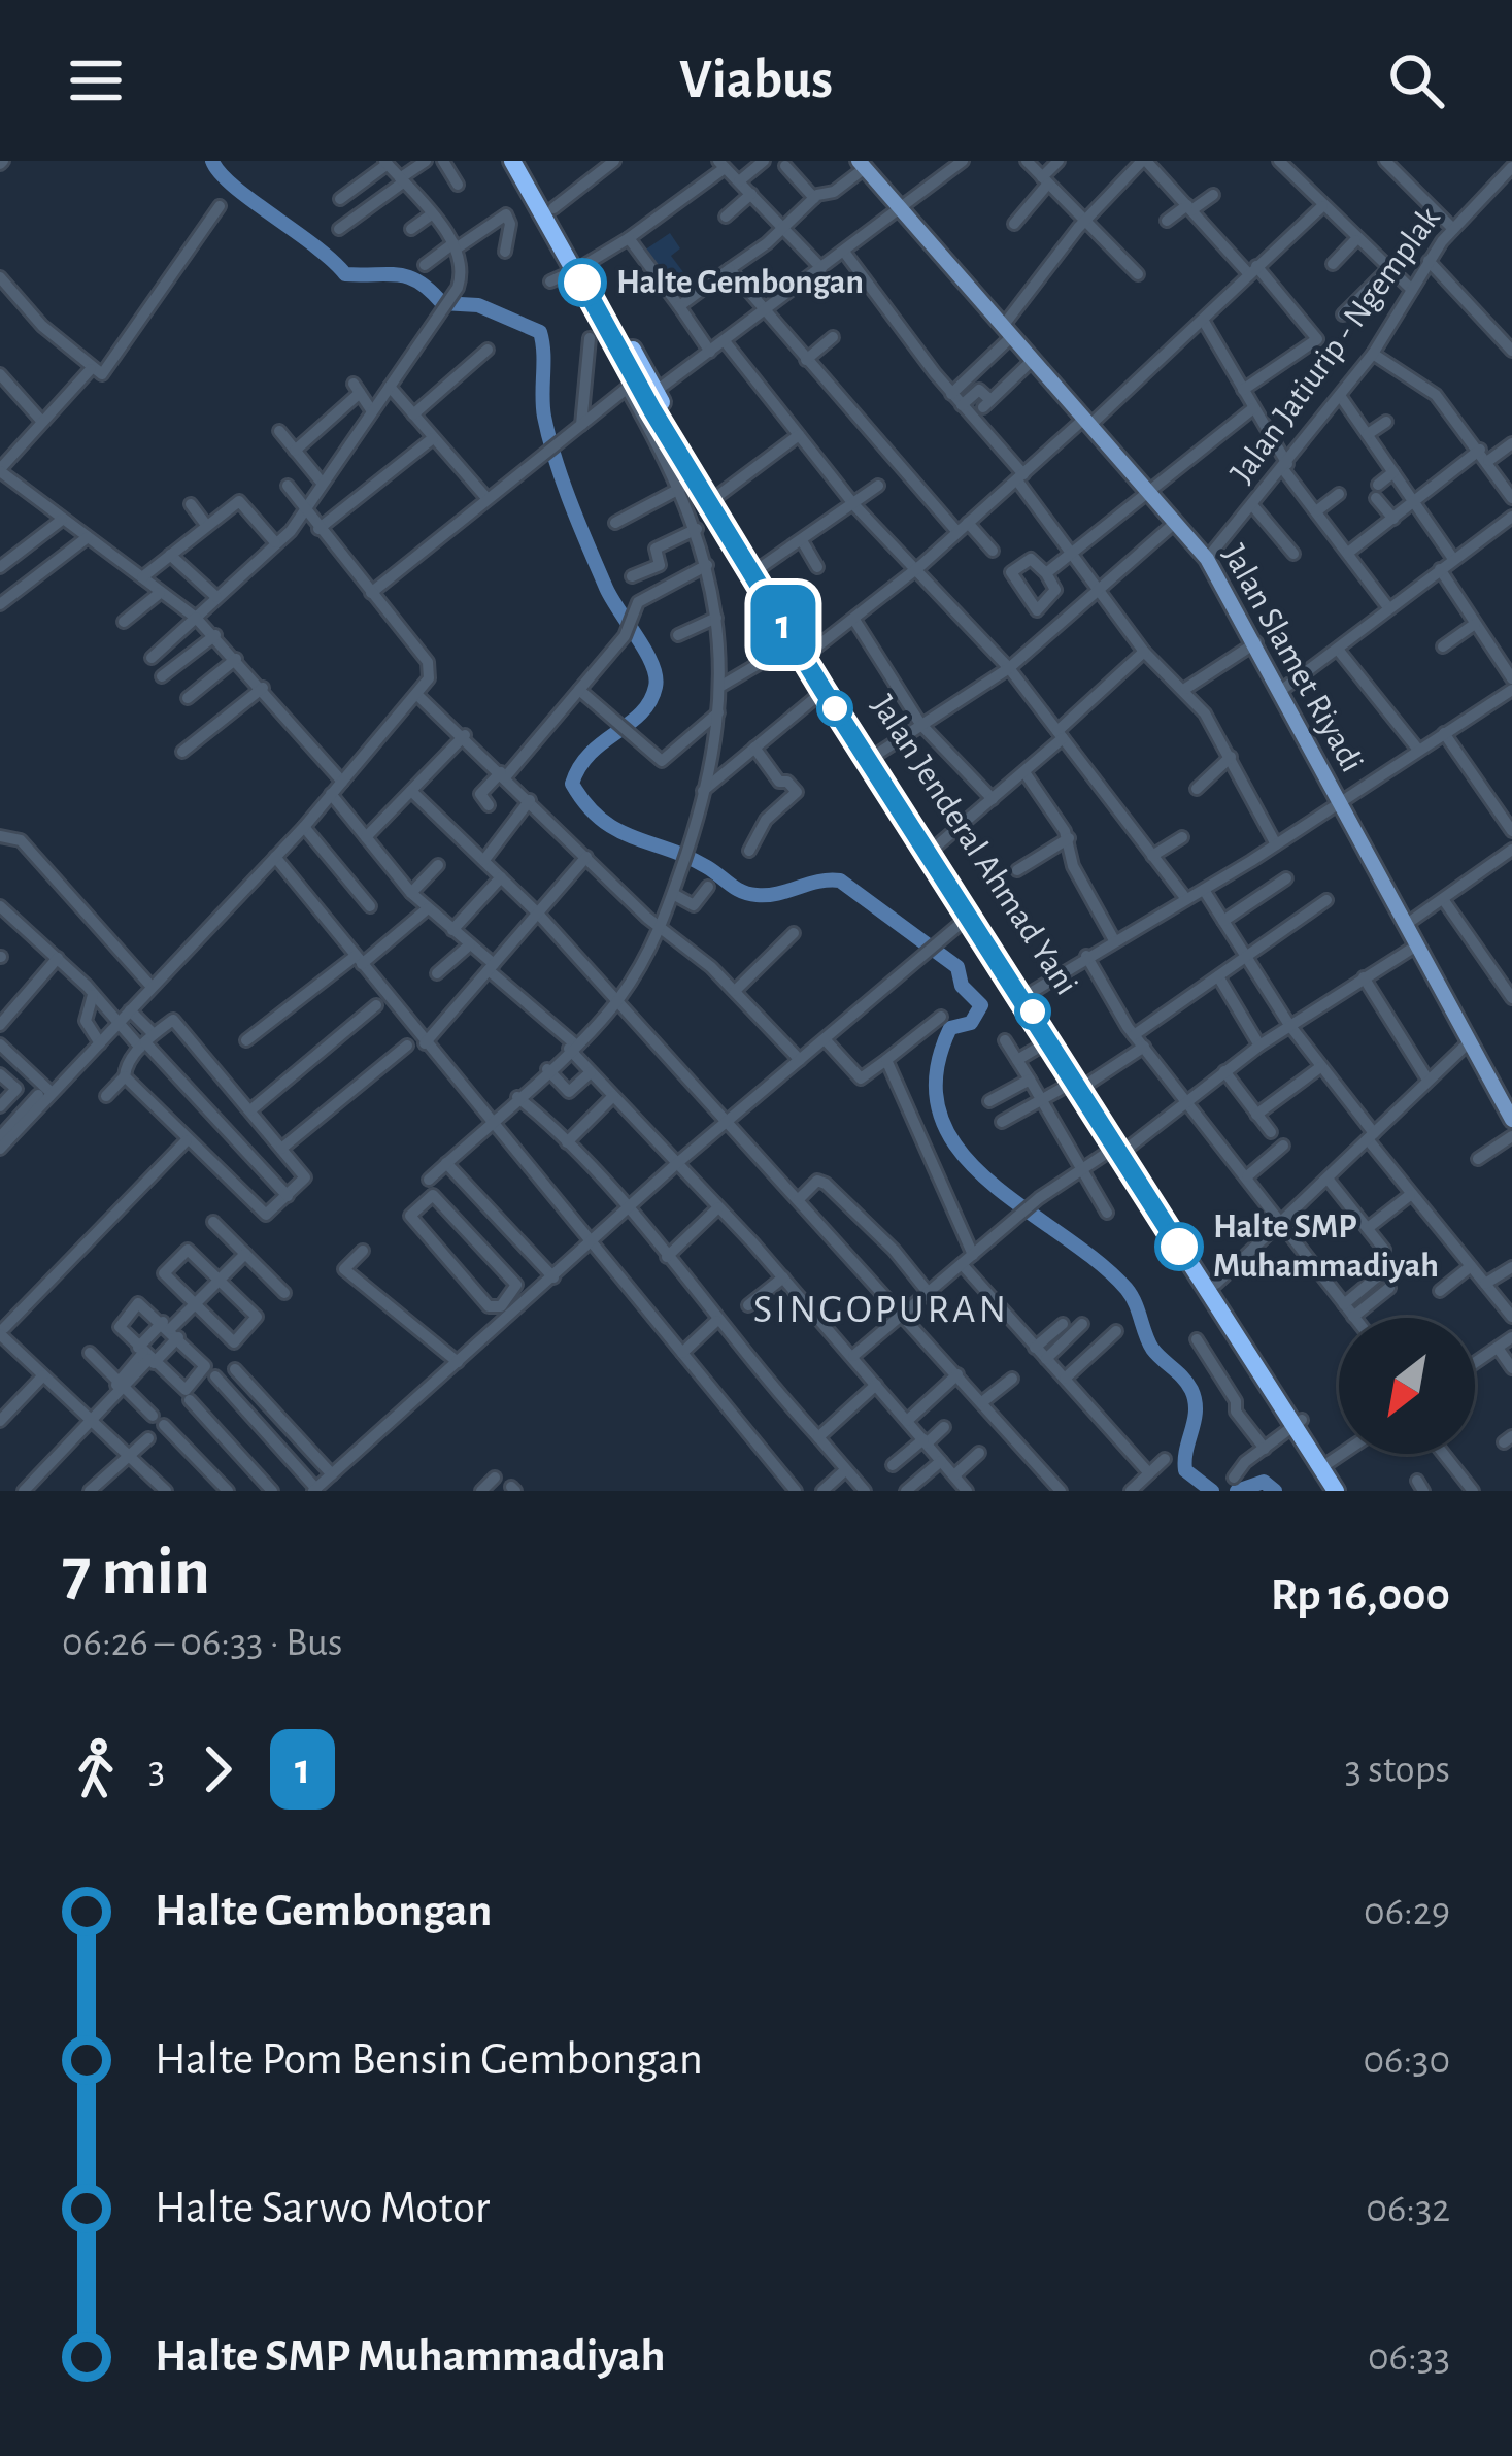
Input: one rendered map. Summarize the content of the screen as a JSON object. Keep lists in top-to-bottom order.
{
  "streets": {
    "highway": ["Jalan Jenderal Ahmad Yani"],
    "main road": ["Jalan Slamet Riyadi"],
    "street": ["Jalan Jatiurip - Ngemplak"]
  },
  "crossings": [
    ["Jalan Jatiurip - Ngemplak", "Jalan Slamet Riyadi"]
  ],
  "districts": ["SINGOPURAN"],
  "places": ["Halte Gembongan", "Halte SMP Muhammadiyah"],
  "lines": ["bus line 1"],
  "north": "bottom left",
  "page": {
    "header": "Viabus",
    "on_map": "1",
    "heading": ["7 min", "06:26 – 06:33 · Bus", "Rp 16,000"],
    "legs": ["3", "1", "3 stops"],
    "list": [
      {
        "name": "Halte Gembongan",
        "value": "06:29"
      },
      {
        "name": "Halte Pom Bensin Gembongan",
        "value": "06:30"
      },
      {
        "name": "Halte Sarwo Motor",
        "value": "06:32"
      },
      {
        "name": "Halte SMP Muhammadiyah",
        "value": "06:33"
      }
    ]
  }
}
